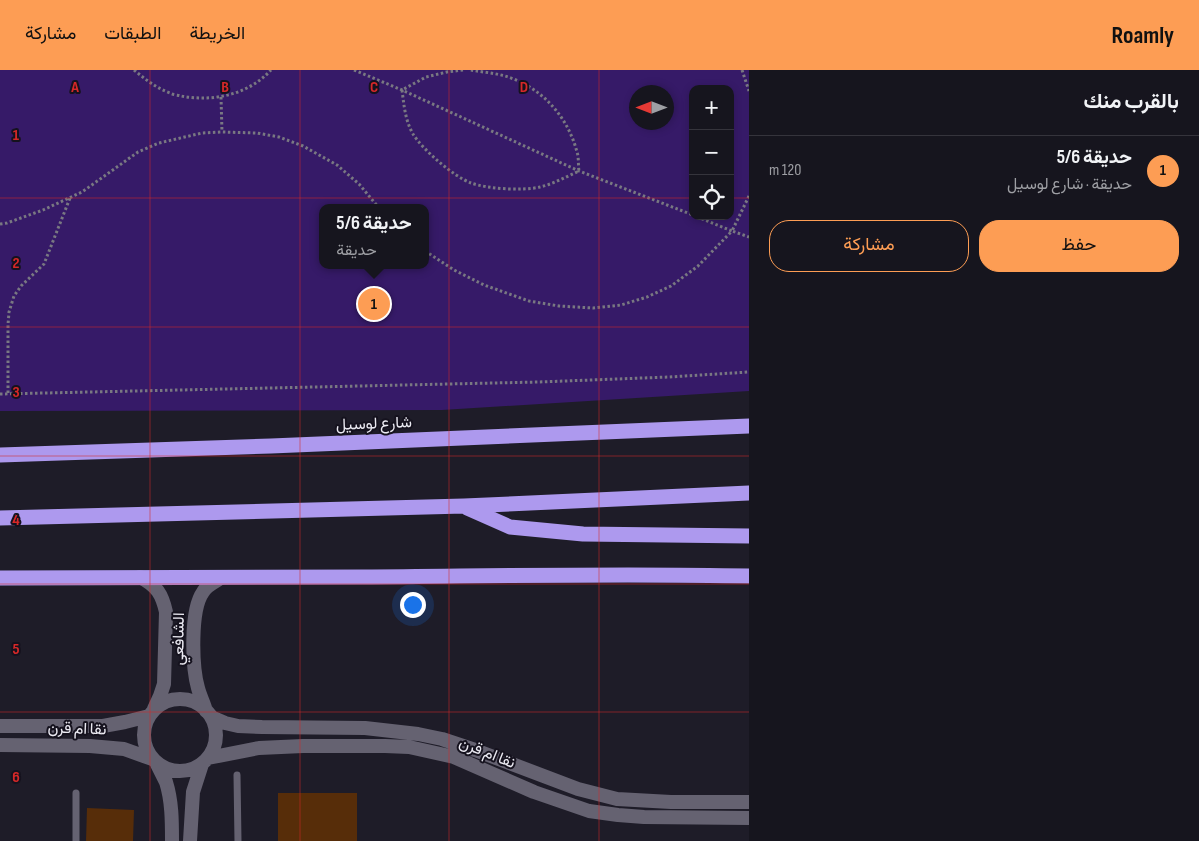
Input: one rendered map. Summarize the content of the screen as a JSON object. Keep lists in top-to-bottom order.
{
  "streets": {
    "highway": ["شارع لوسيل"],
    "street": ["الشافعي", "نقا ام قرن"]
  },
  "crossings": [
    ["الشافعي", "نقا ام قرن"]
  ],
  "north": "left",
  "page": {
    "header": "Roamly",
    "nav": ["الخريطة", "الطبقات", "مشاركة"],
    "heading": "بالقرب منك",
    "map_buttons": ["+", "−"],
    "list": [
      {
        "mark": "1",
        "name": "حديقة 5/6",
        "note": "حديقة · شارع لوسيل",
        "value": "120 m"
      }
    ],
    "popup": ["حديقة 5/6", "حديقة"],
    "buttons": ["حفظ", "مشاركة"],
    "pins": "1"
  },
  "grid": {
    "columns": [
      "A",
      "B",
      "C",
      "D"
    ],
    "rows": [
      "1",
      "2",
      "3",
      "4",
      "5",
      "6"
    ]
  }
}
